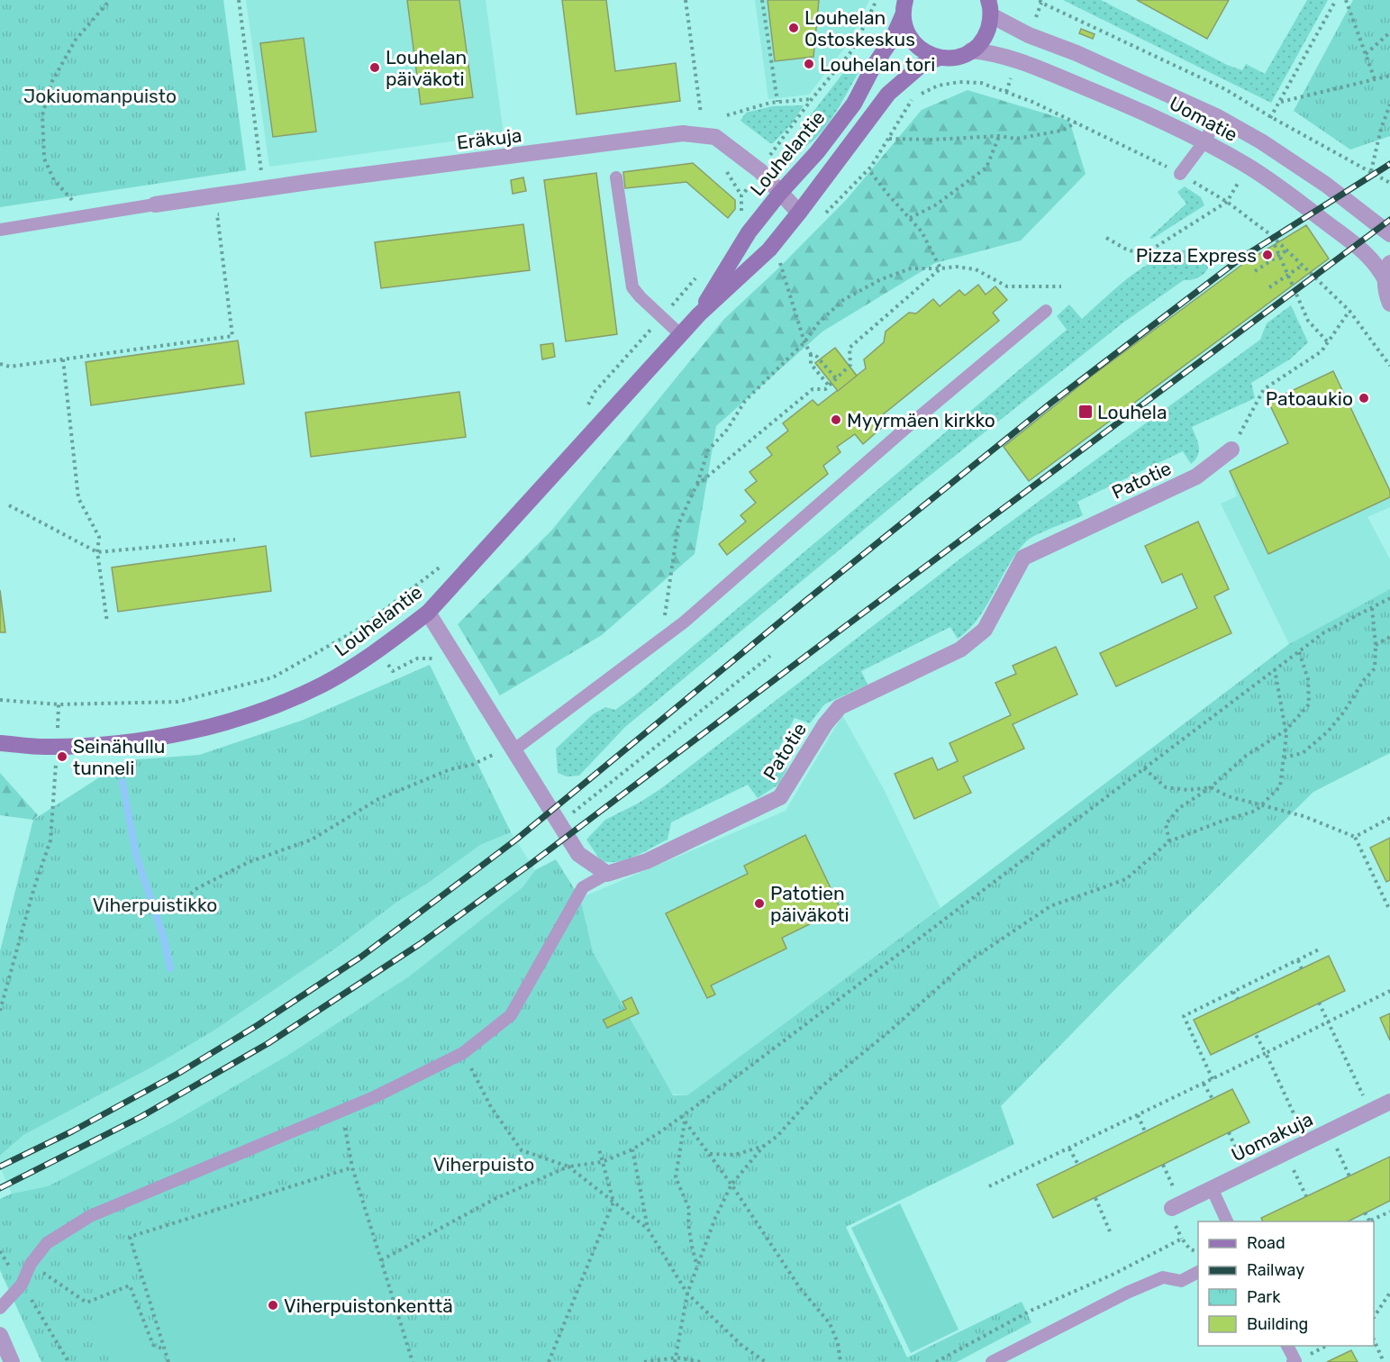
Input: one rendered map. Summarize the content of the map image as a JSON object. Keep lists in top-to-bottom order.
{
  "streets": {
    "main road": ["Louhelantie"],
    "street": [
      "Uomatie",
      "Eräkuja",
      "Patotie",
      "Uomakuja"
    ]
  },
  "crossings": [
    ["Uomatie", "Louhelantie"],
    ["Eräkuja", "Louhelantie"]
  ],
  "parks": ["Jokiuomanpuisto", "Viherpuistikko", "Viherpuisto"],
  "places": {
    "other": [
      "Louhelan Ostoskeskus",
      "Louhelan tori",
      "Louhelan päiväkoti",
      "Pizza Express",
      "Patoaukio",
      "Myyrmäen kirkko",
      "Seinähullu tunneli",
      "Patotien päiväkoti",
      "Viherpuistonkenttä"
    ],
    "transit": ["Louhela"]
  },
  "legend": [
    "Road",
    "Railway",
    "Park",
    "Building"
  ]
}
